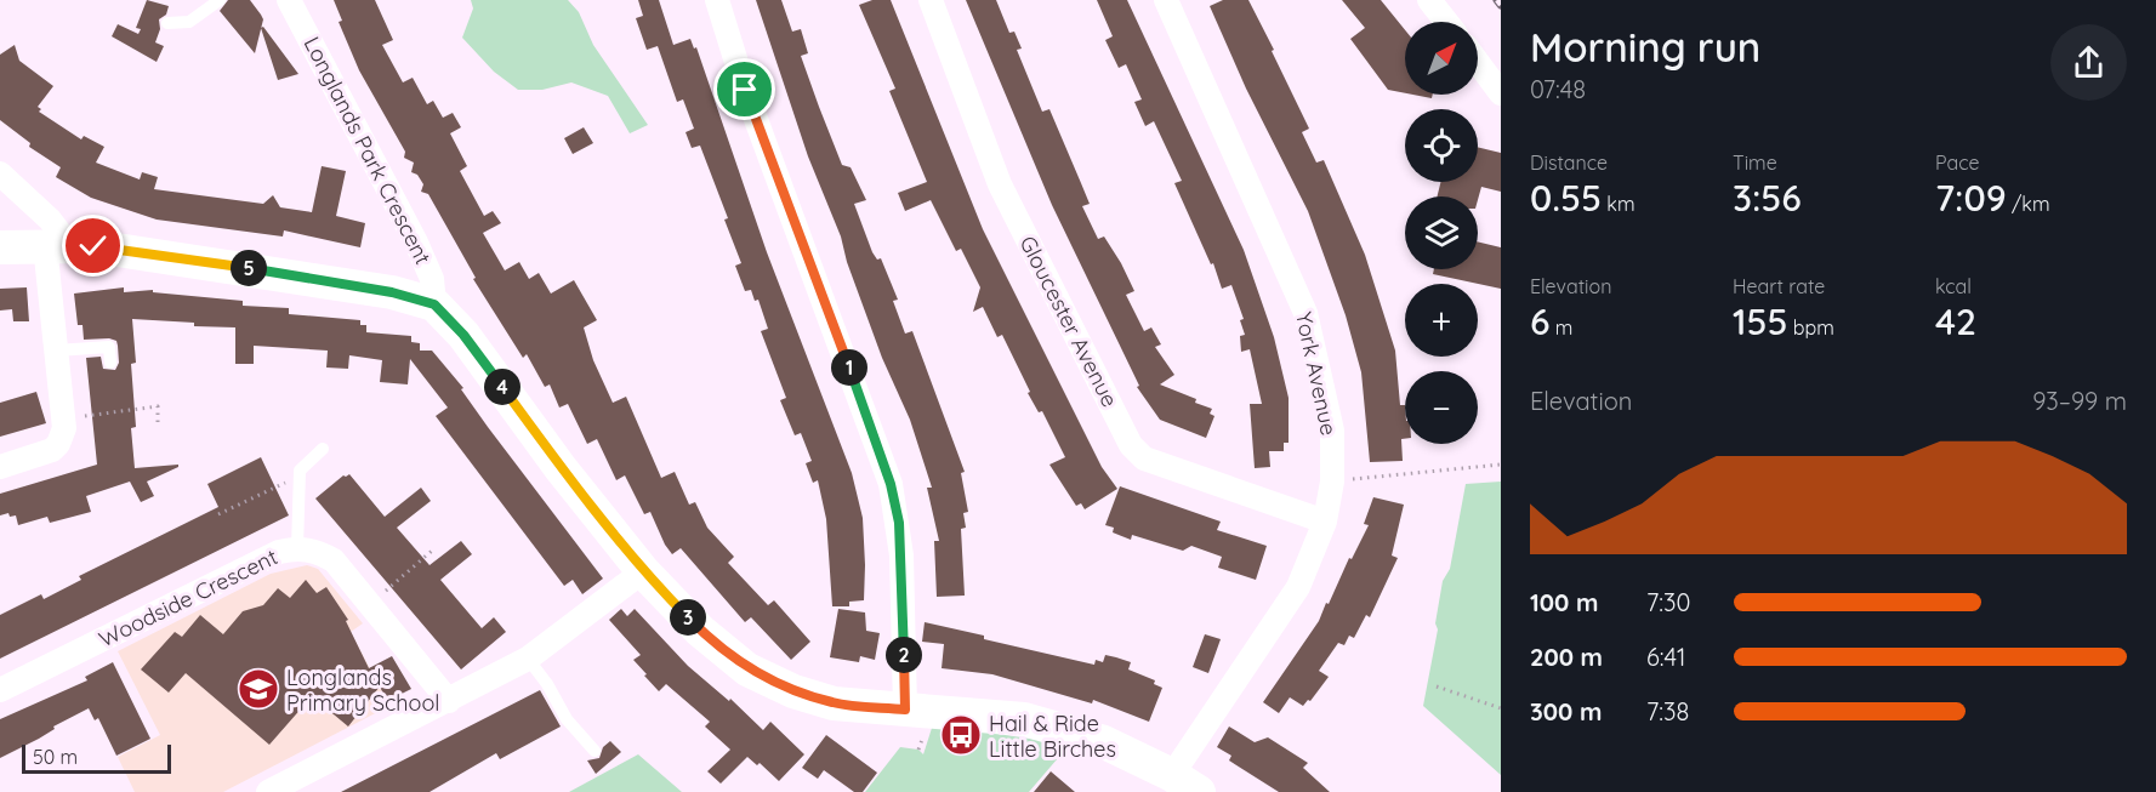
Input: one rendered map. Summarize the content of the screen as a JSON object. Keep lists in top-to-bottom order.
{
  "streets": {
    "street": [
      "Longlands Park Crescent",
      "Gloucester Avenue",
      "York Avenue",
      "Woodside Crescent"
    ]
  },
  "crossings": [
    ["Gloucester Avenue", "York Avenue"]
  ],
  "places": {
    "school or university": ["Longlands Primary School"],
    "bus stop": ["Hail & Ride Little Birches"]
  },
  "scale_bar": "50 m",
  "north": "top right",
  "page": {
    "heading": ["Morning run", "07:48"],
    "map_buttons": ["+", "−"],
    "stats": [
      ["Distance", "0.55 km"],
      ["Time", "3:56"],
      ["Pace", "7:09 /km"],
      ["Elevation", "6 m"],
      ["Heart rate", "155 bpm"],
      ["kcal", "42"]
    ],
    "pins": [
      "5",
      "1",
      "4",
      "3",
      "2"
    ],
    "chart": ["Elevation", "93–99 m"],
    "list": [
      {
        "name": "100 m",
        "note": "7:30"
      },
      {
        "name": "200 m",
        "note": "6:41"
      },
      {
        "name": "300 m",
        "note": "7:38"
      }
    ],
    "scale": "50 m"
  }
}
